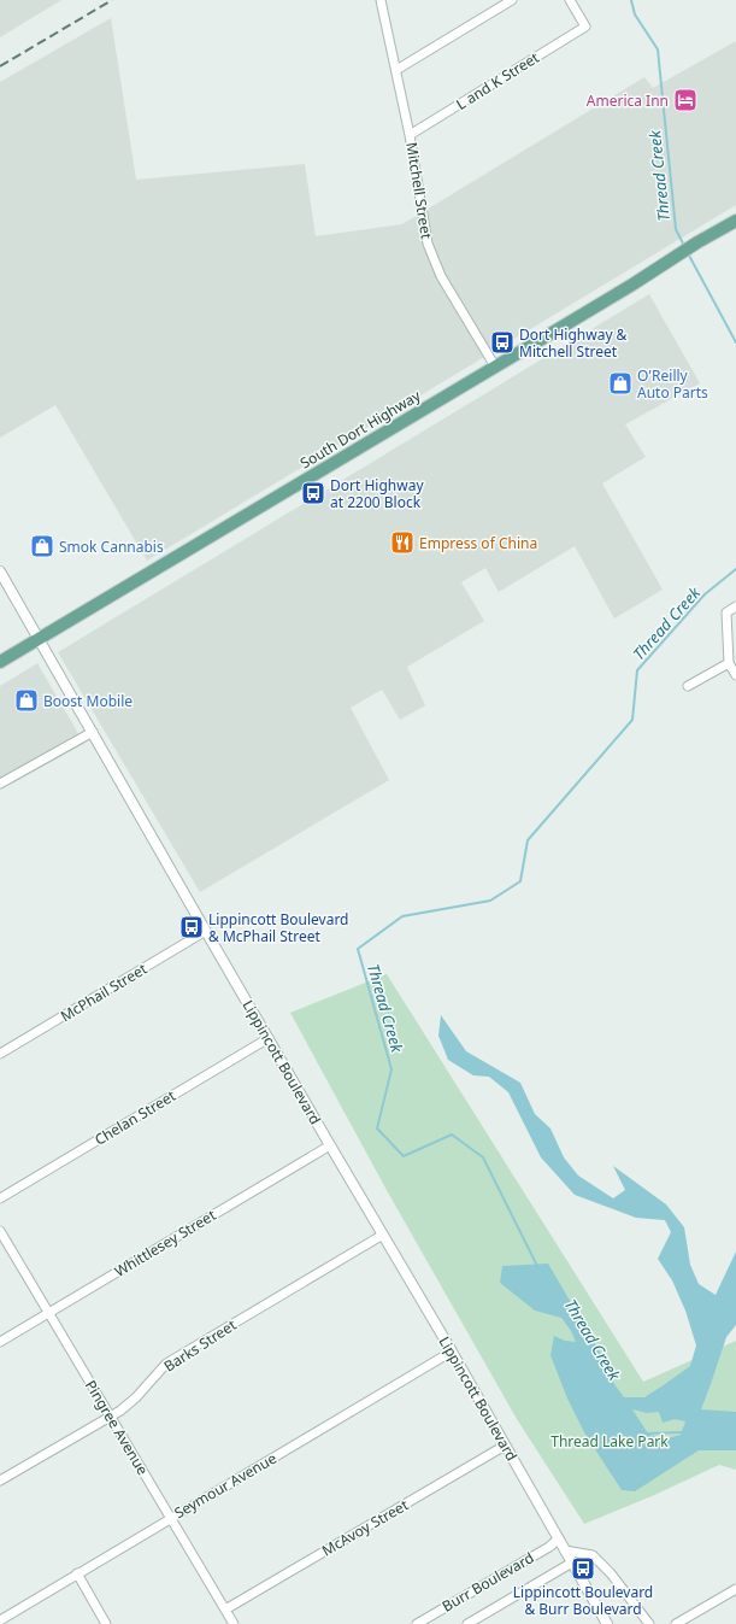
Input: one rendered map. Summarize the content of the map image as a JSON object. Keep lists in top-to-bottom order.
{
  "streets": {
    "main road": ["South Dort Highway"],
    "street": [
      "L and K Street",
      "Mitchell Street",
      "McPhail Street",
      "Lippincott Boulevard",
      "Chelan Street",
      "Whittlesey Street",
      "Barks Street",
      "Pingree Avenue",
      "Seymour Avenue",
      "McAvoy Street",
      "Burr Boulevard"
    ]
  },
  "crossings": [
    ["L and K Street", "Mitchell Street"],
    ["Mitchell Street", "South Dort Highway"],
    ["South Dort Highway", "Lippincott Boulevard"],
    ["McPhail Street", "Lippincott Boulevard"],
    ["Lippincott Boulevard", "Chelan Street"],
    ["Lippincott Boulevard", "Whittlesey Street"],
    ["Lippincott Boulevard", "Barks Street"],
    ["Lippincott Boulevard", "Seymour Avenue"],
    ["Lippincott Boulevard", "McAvoy Street"],
    ["Lippincott Boulevard", "Burr Boulevard"],
    ["Whittlesey Street", "Pingree Avenue"],
    ["Barks Street", "Pingree Avenue"],
    ["Pingree Avenue", "Seymour Avenue"],
    ["Pingree Avenue", "McAvoy Street"]
  ],
  "water": ["Thread Creek"],
  "parks": ["Thread Lake Park"],
  "places": {
    "hotel": ["America Inn"],
    "bus stop": [
      "Dort Highway & Mitchell Street",
      "Dort Highway at 2200 Block",
      "Lippincott Boulevard & McPhail Street",
      "Lippincott Boulevard & Burr Boulevard"
    ],
    "shop": ["O'Reilly Auto Parts", "Smok Cannabis", "Boost Mobile"],
    "restaurant": ["Empress of China"]
  }
}
